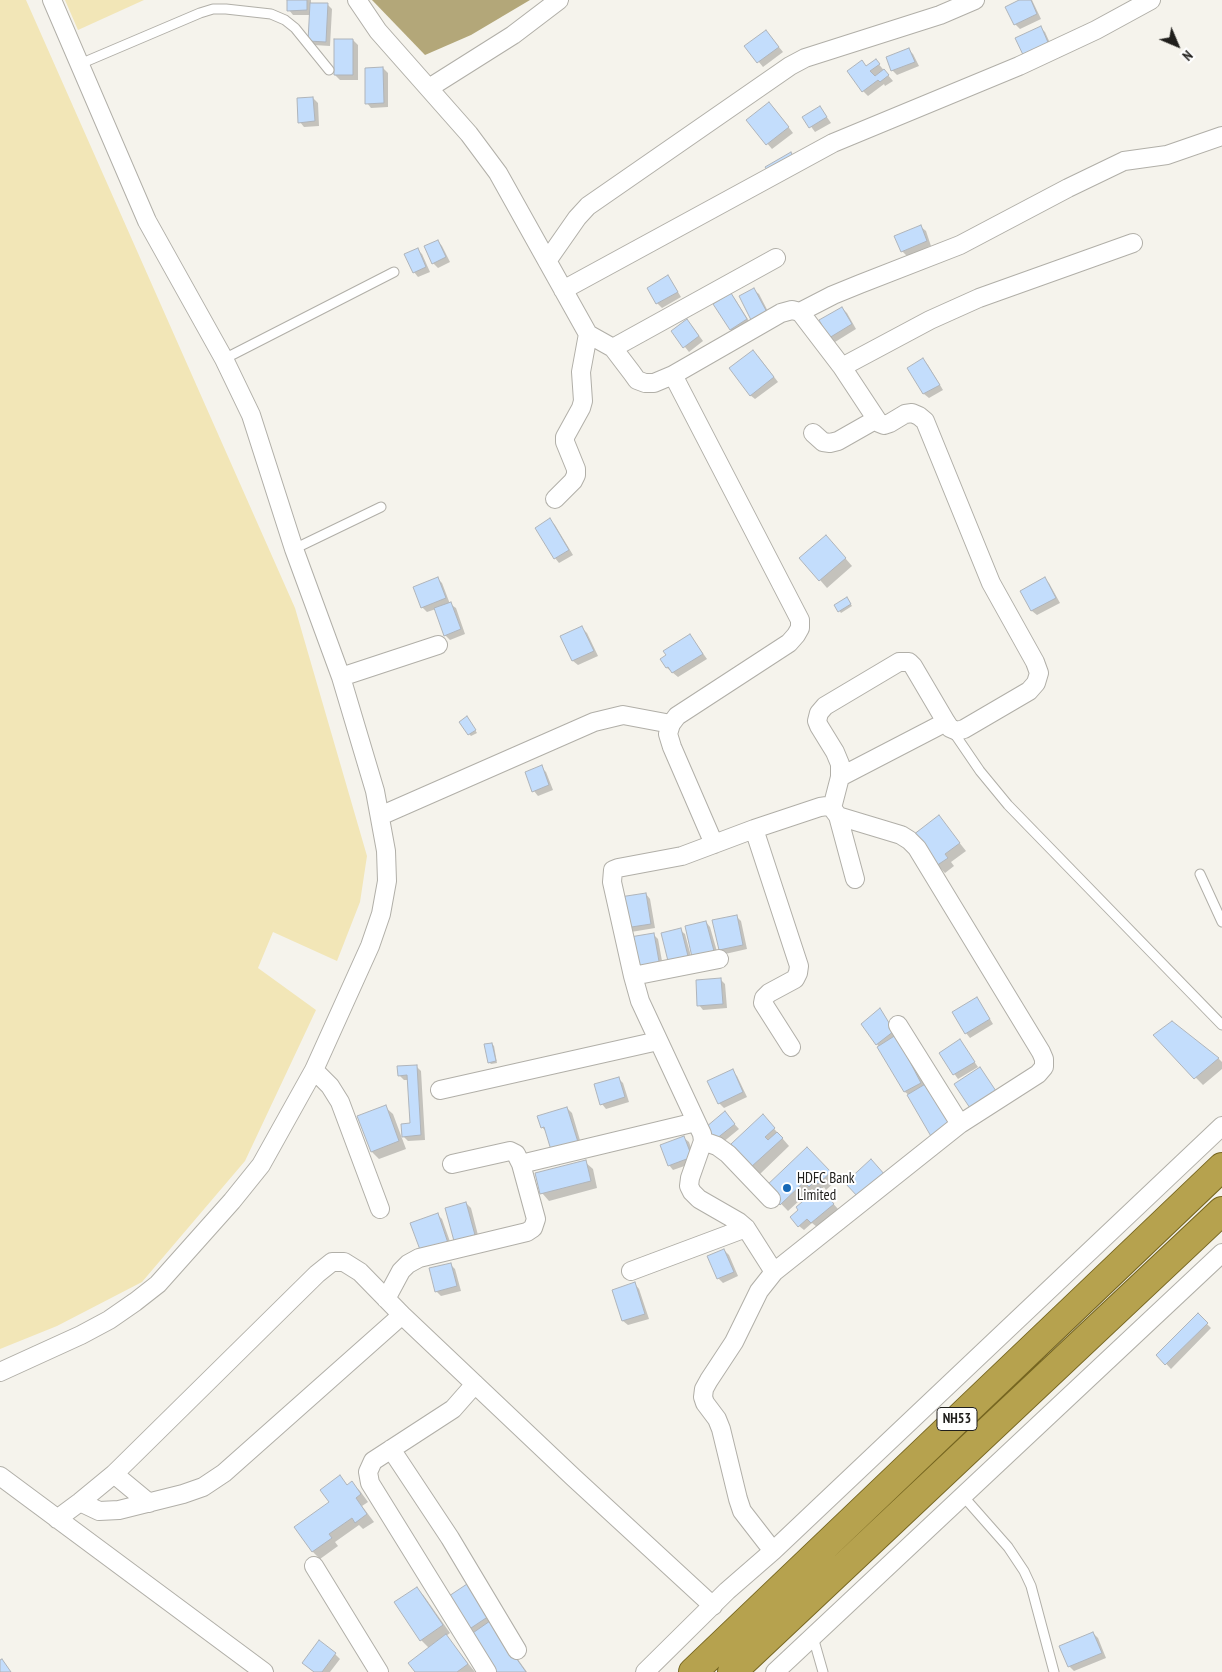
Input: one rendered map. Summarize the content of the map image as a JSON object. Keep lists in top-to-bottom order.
{
  "streets": {
    "highway": ["NH53"]
  },
  "places": ["HDFC Bank Limited"],
  "north": "bottom right"
}
